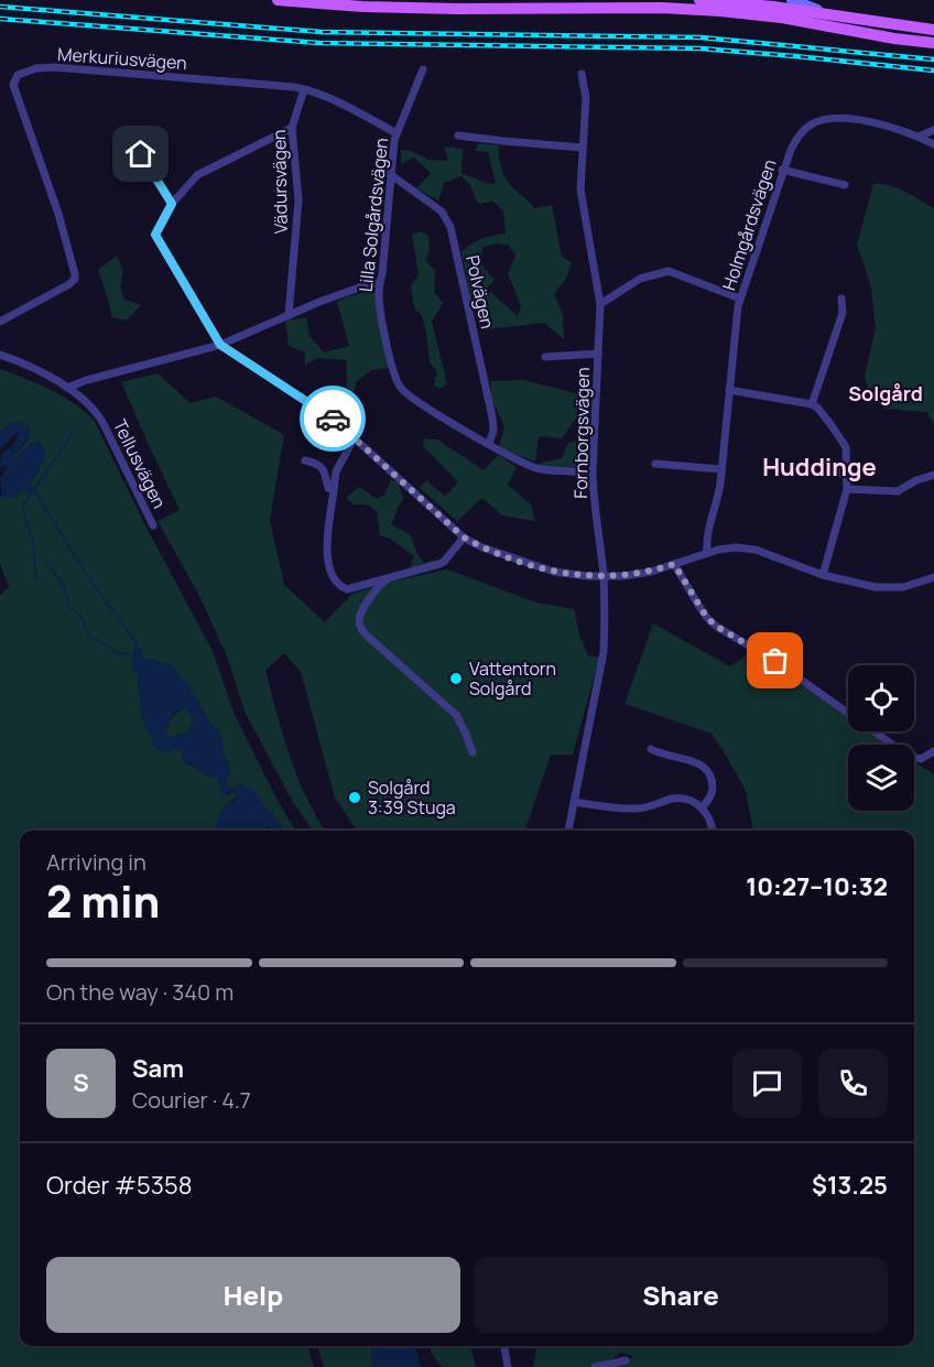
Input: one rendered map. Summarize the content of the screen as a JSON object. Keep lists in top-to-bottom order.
{
  "streets": {
    "street": [
      "Merkuriusvägen",
      "Vädursvägen",
      "Lilla Solgårdsvägen",
      "Holmgårdsvägen",
      "Polvägen",
      "Fornborgsvägen",
      "Tellusvägen"
    ]
  },
  "crossings": [
    ["Merkuriusvägen", "Vädursvägen"],
    ["Merkuriusvägen", "Lilla Solgårdsvägen"],
    ["Lilla Solgårdsvägen", "Polvägen"],
    ["Lilla Solgårdsvägen", "Fornborgsvägen"]
  ],
  "districts": ["Solgård", "Huddinge"],
  "places": ["Vattentorn Solgård", "Solgård 3:39 Stuga"],
  "page": {
    "heading": ["2 min", "Arriving in", "10:27–10:32"],
    "panel": [
      "Sam",
      "Courier · 4.7",
      "Order #5358",
      "$13.25"
    ],
    "bar": "On the way · 340 m",
    "round": "S",
    "buttons": ["Help", "Share"]
  }
}
